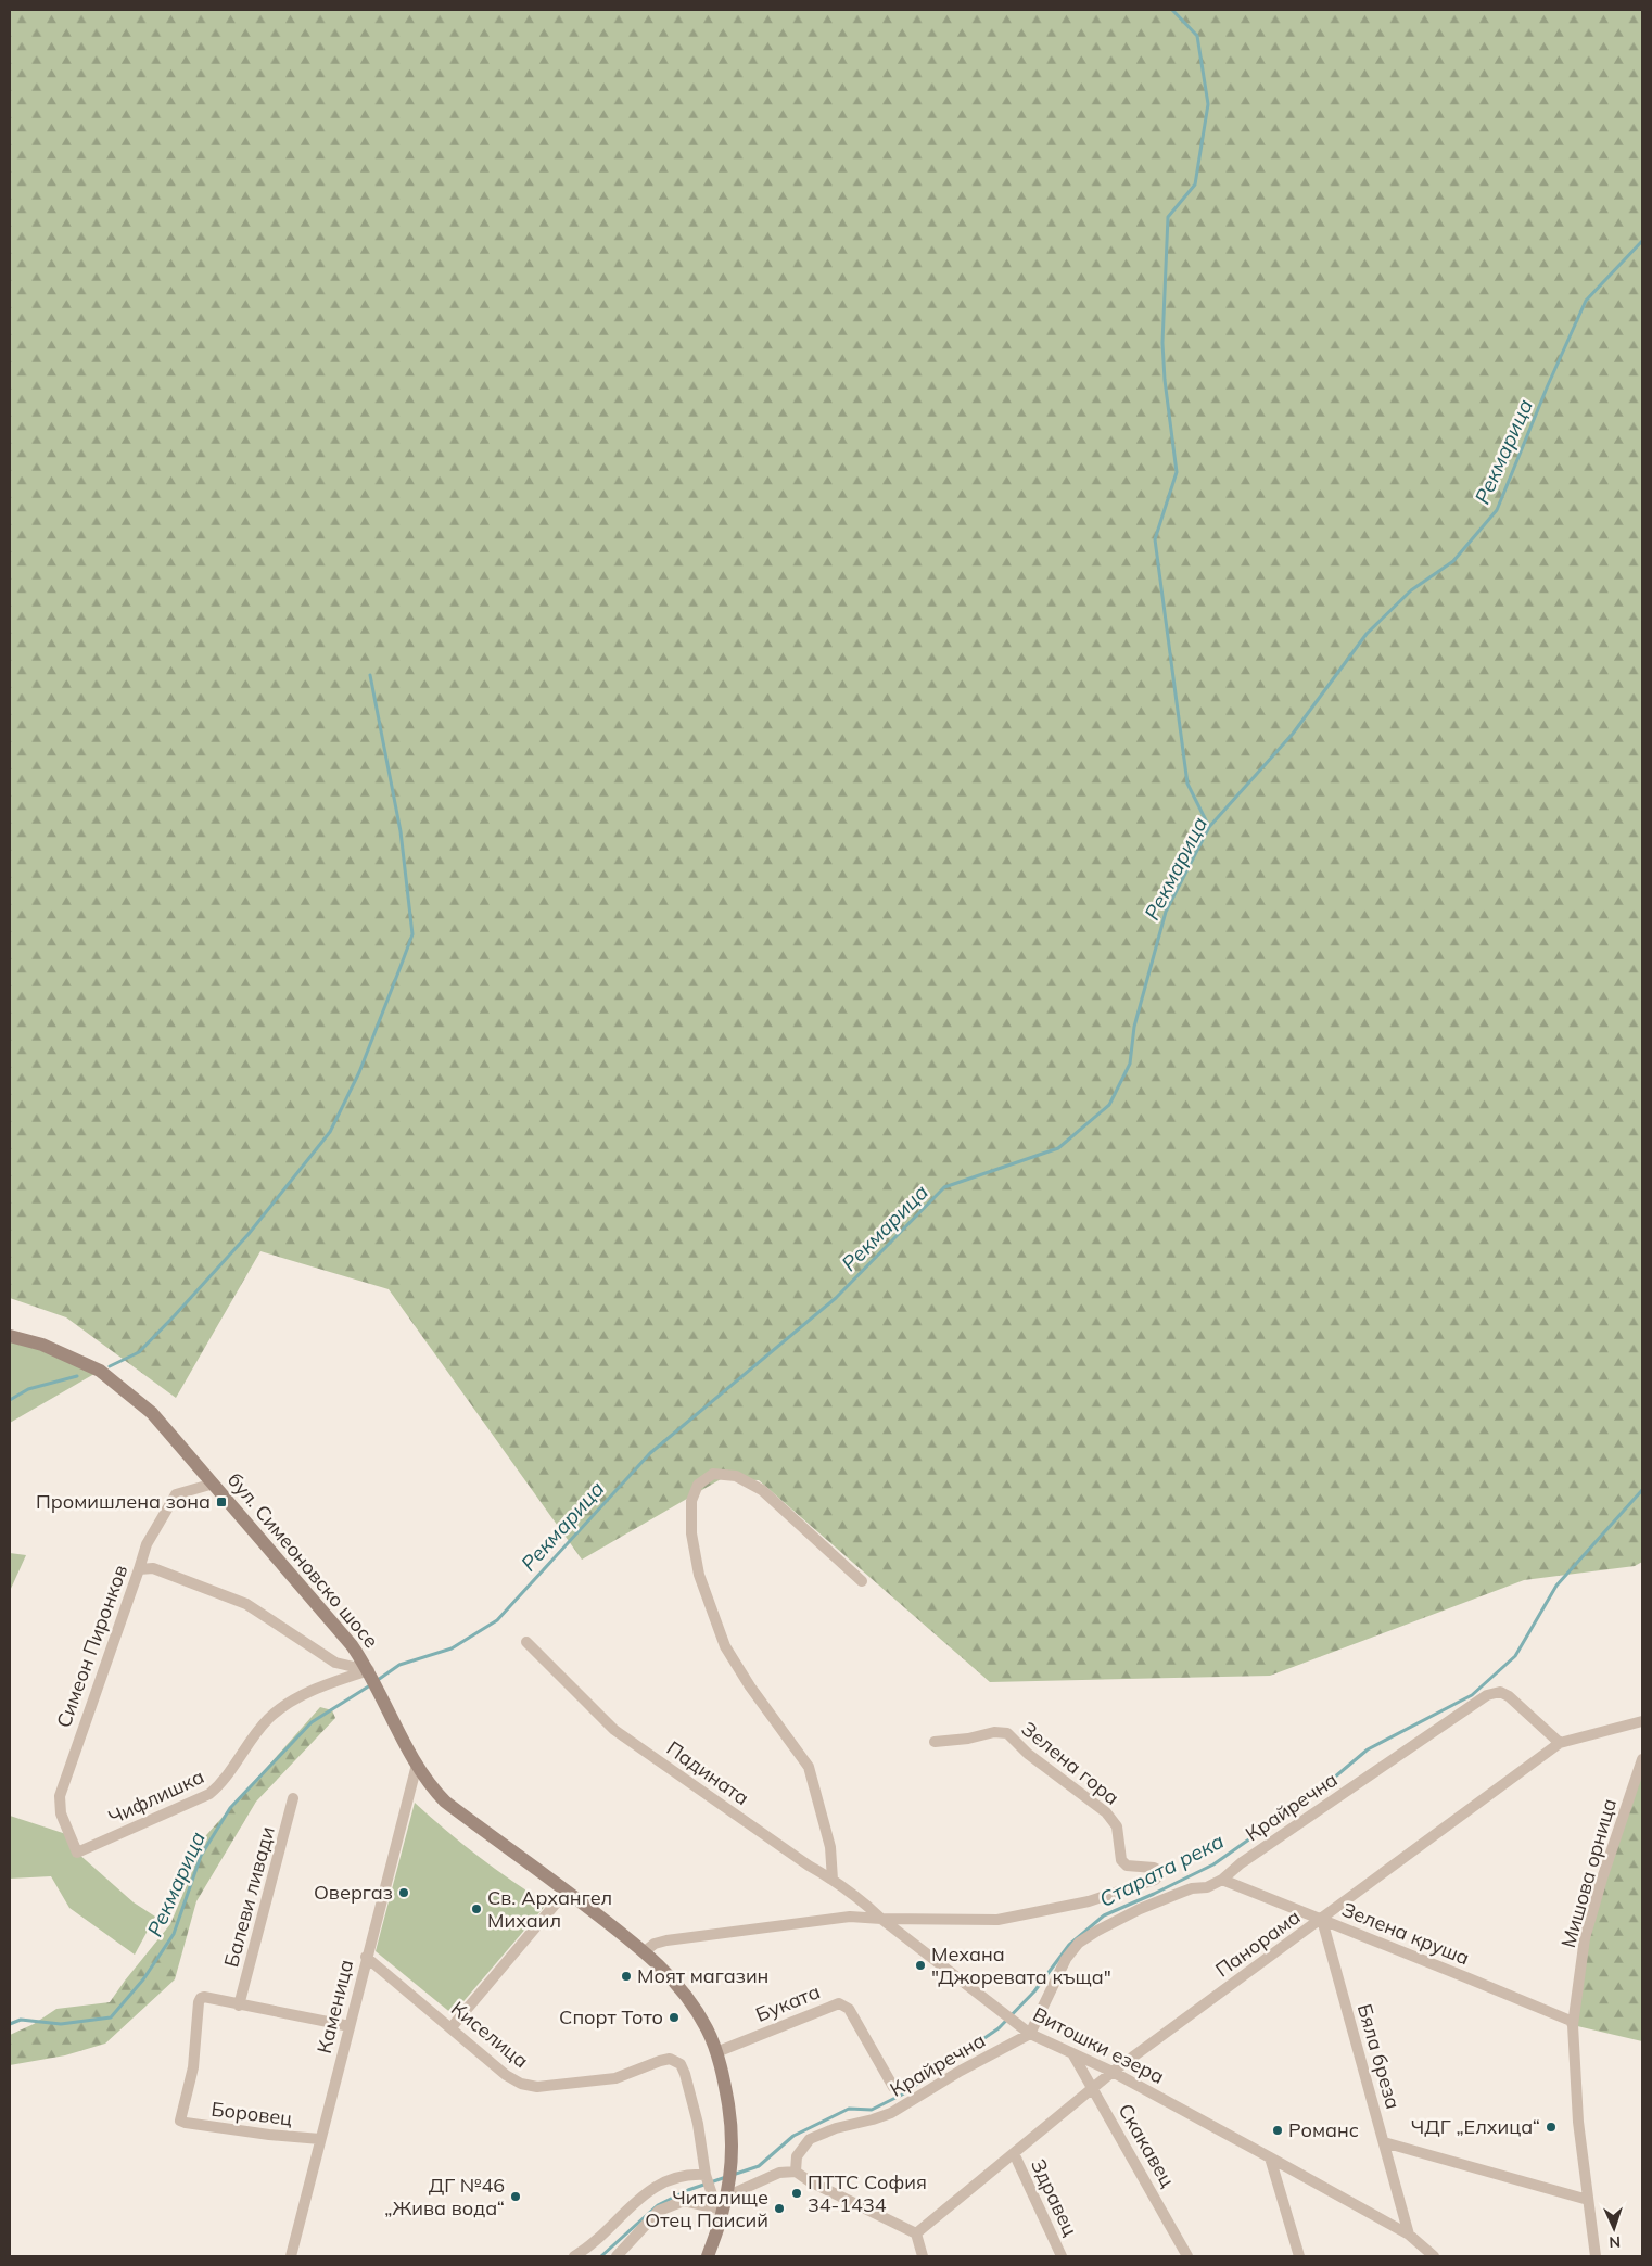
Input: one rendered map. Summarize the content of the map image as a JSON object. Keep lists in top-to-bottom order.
{
  "streets": {
    "street": [
      "бул. Симеоновско шосе",
      "Симеон Пиронков",
      "Зелена гора",
      "Падината",
      "Чифлишка",
      "Крайречна",
      "Мишова орница",
      "Балеви ливади",
      "Зелена круша",
      "Панорама",
      "Буката",
      "Каменица",
      "Киселица",
      "Витошки езера",
      "Бяла бреза",
      "Боровец",
      "Скакавец",
      "Здравец"
    ]
  },
  "crossings": [
    ["бул. Симеоновско шосе", "Симеон Пиронков"],
    ["бул. Симеоновско шосе", "Чифлишка"],
    ["бул. Симеоновско шосе", "Буката"],
    ["бул. Симеоновско шосе", "Каменица"],
    ["бул. Симеоновско шосе", "Киселица"],
    ["Симеон Пиронков", "Чифлишка"],
    ["Зелена гора", "Падината"],
    ["Зелена гора", "Витошки езера"],
    ["Падината", "Витошки езера"],
    ["Крайречна", "Зелена круша"],
    ["Крайречна", "Панорама"],
    ["Крайречна", "Витошки езера"],
    ["Мишова орница", "Зелена круша"],
    ["Балеви ливади", "Боровец"],
    ["Зелена круша", "Панорама"],
    ["Зелена круша", "Бяла бреза"],
    ["Панорама", "Витошки езера"],
    ["Панорама", "Бяла бреза"],
    ["Панорама", "Скакавец"],
    ["Панорама", "Здравец"],
    ["Каменица", "Киселица"],
    ["Каменица", "Боровец"],
    ["Витошки езера", "Бяла бреза"],
    ["Витошки езера", "Скакавец"]
  ],
  "water": ["Рекмарица", "Старата река"],
  "places": {
    "transit": ["Промишлена зона"],
    "other": [
      "Овергаз",
      "Св. Архангел Михаил",
      "Механа \"Джоревата къща\"",
      "Моят магазин",
      "Спорт Тото",
      "ЧДГ „Елхица“",
      "Романс",
      "ПТТС София 34-1434",
      "ДГ №46 „Жива вода“",
      "Читалище Отец Паисий"
    ]
  },
  "north": "bottom"
}
